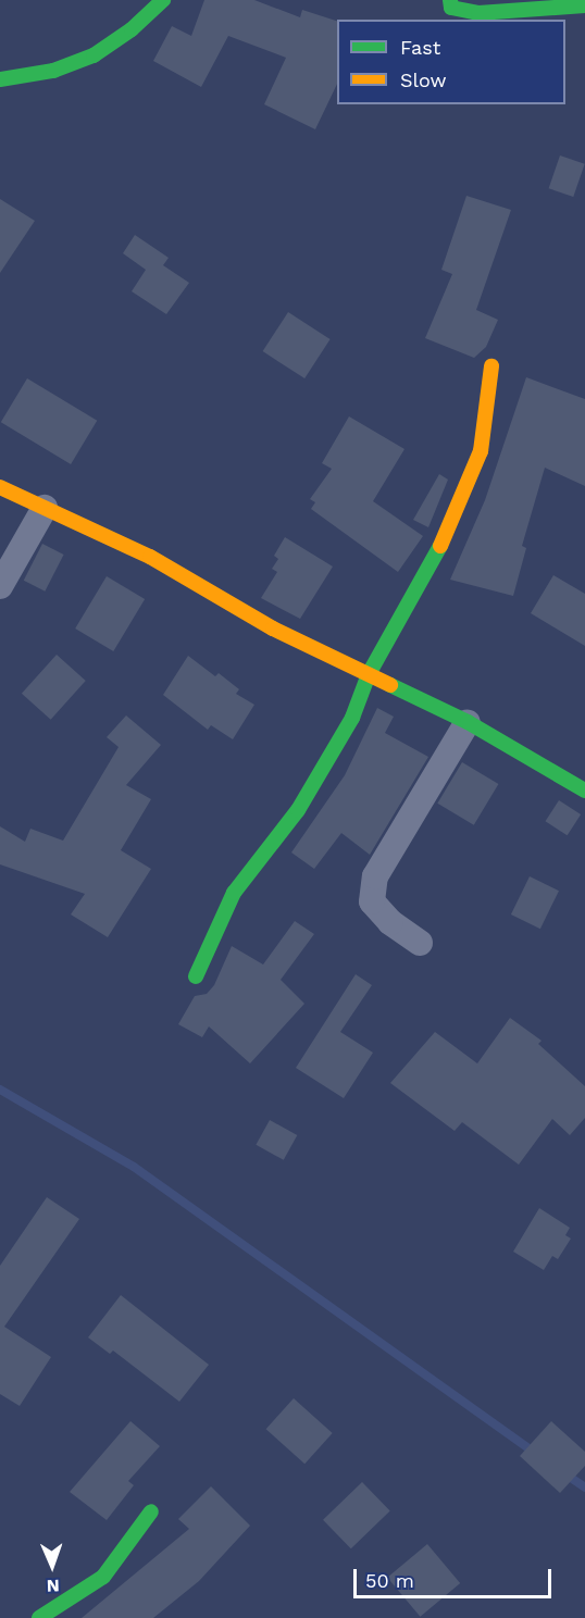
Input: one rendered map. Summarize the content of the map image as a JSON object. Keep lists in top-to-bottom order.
{
  "legend": ["Fast", "Slow"],
  "scale_bar": "50 m",
  "north": "bottom"
}
